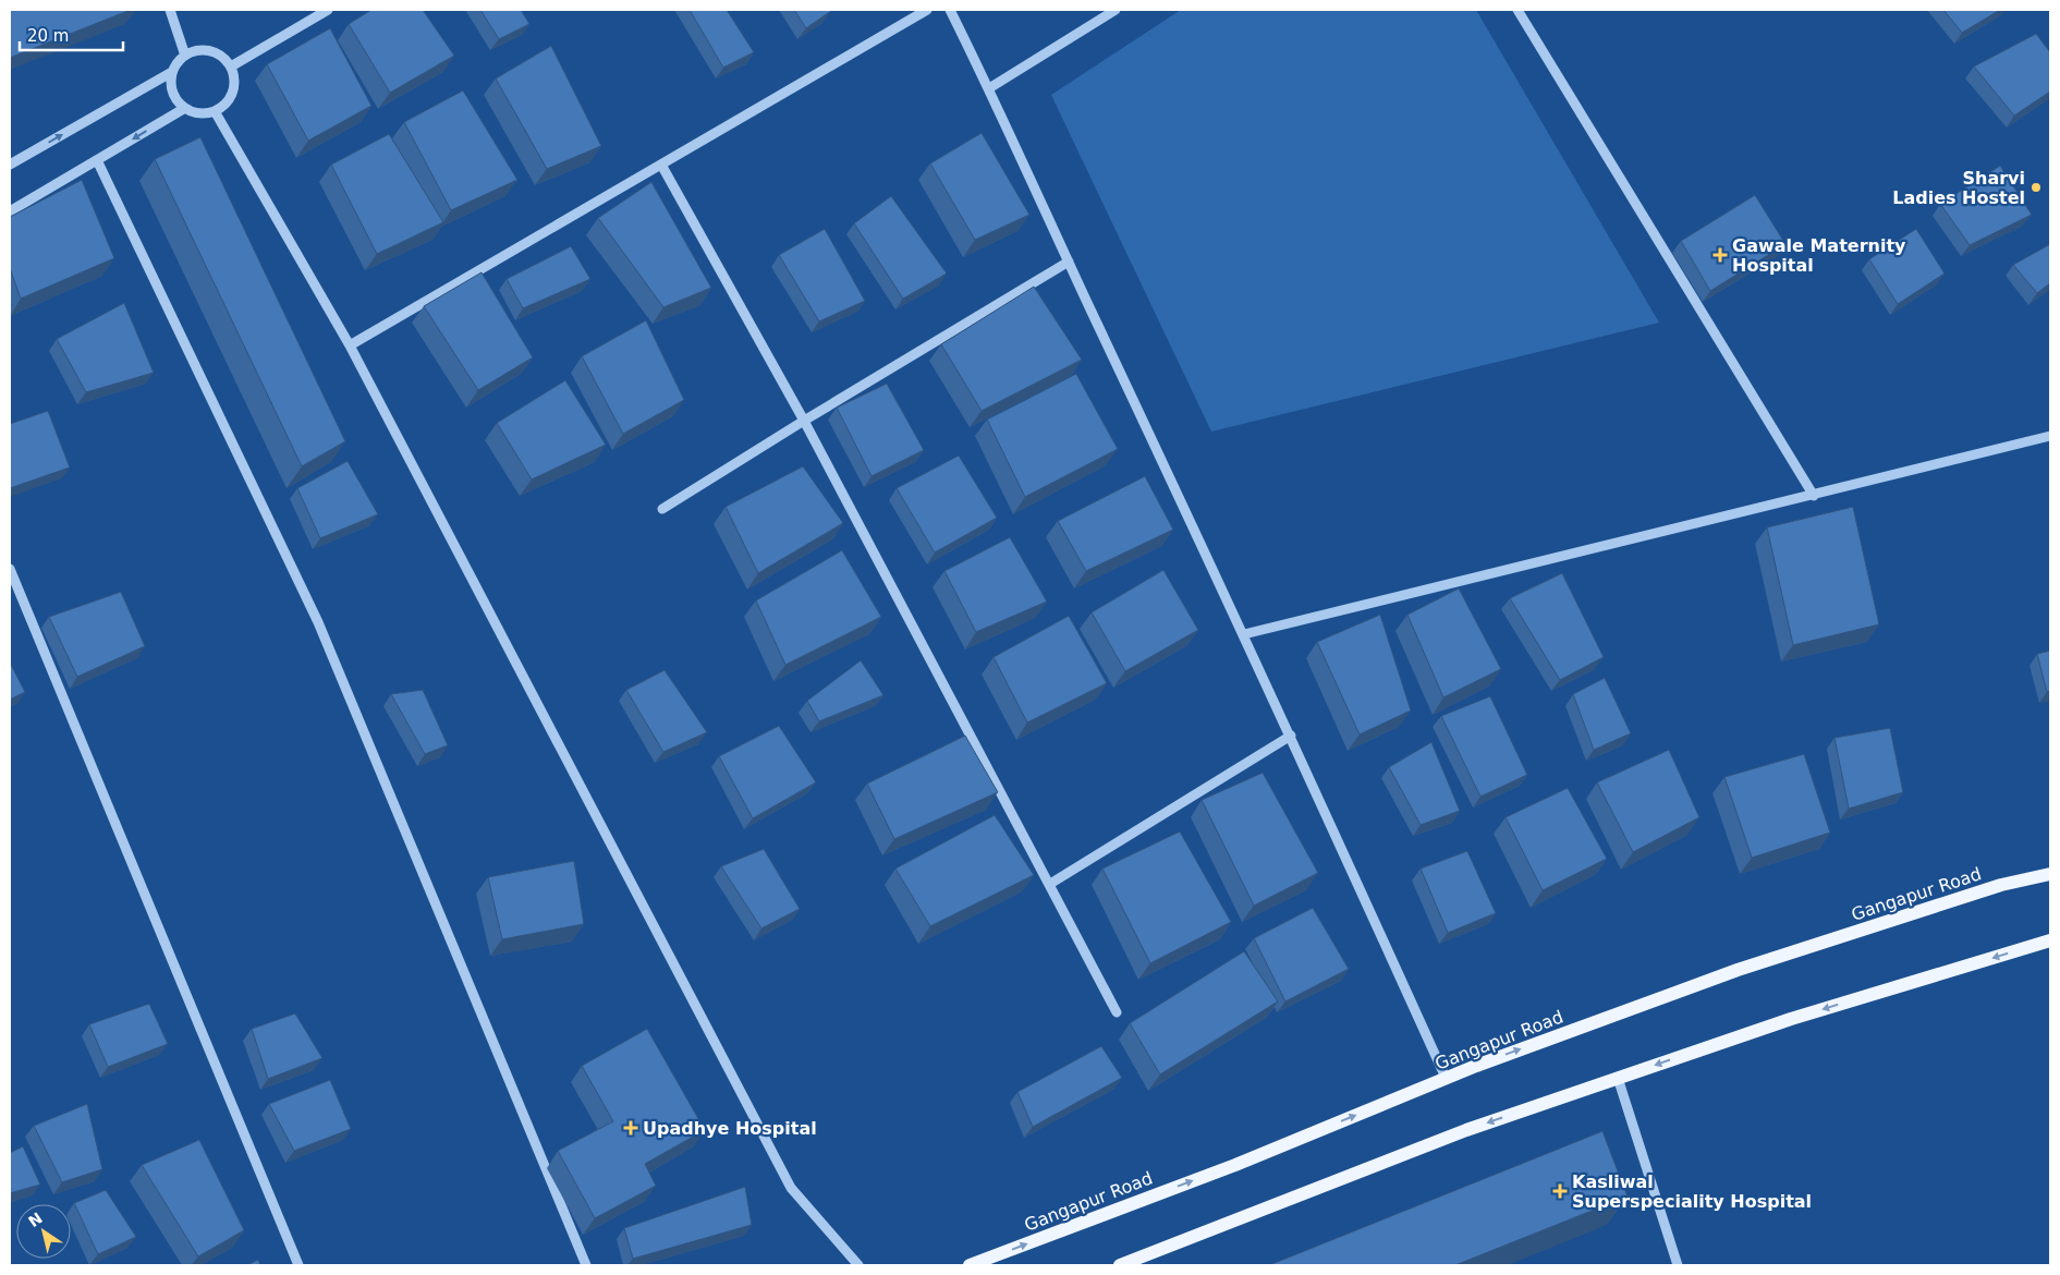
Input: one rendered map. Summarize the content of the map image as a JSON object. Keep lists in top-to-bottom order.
{
  "streets": {
    "main road": ["Gangapur Road"]
  },
  "places": {
    "other": ["Sharvi Ladies Hostel"],
    "health": ["Gawale Maternity Hospital", "Upadhye Hospital", "Kasliwal Superspeciality Hospital"]
  },
  "scale_bar": "20 m",
  "north": "top left"
}
